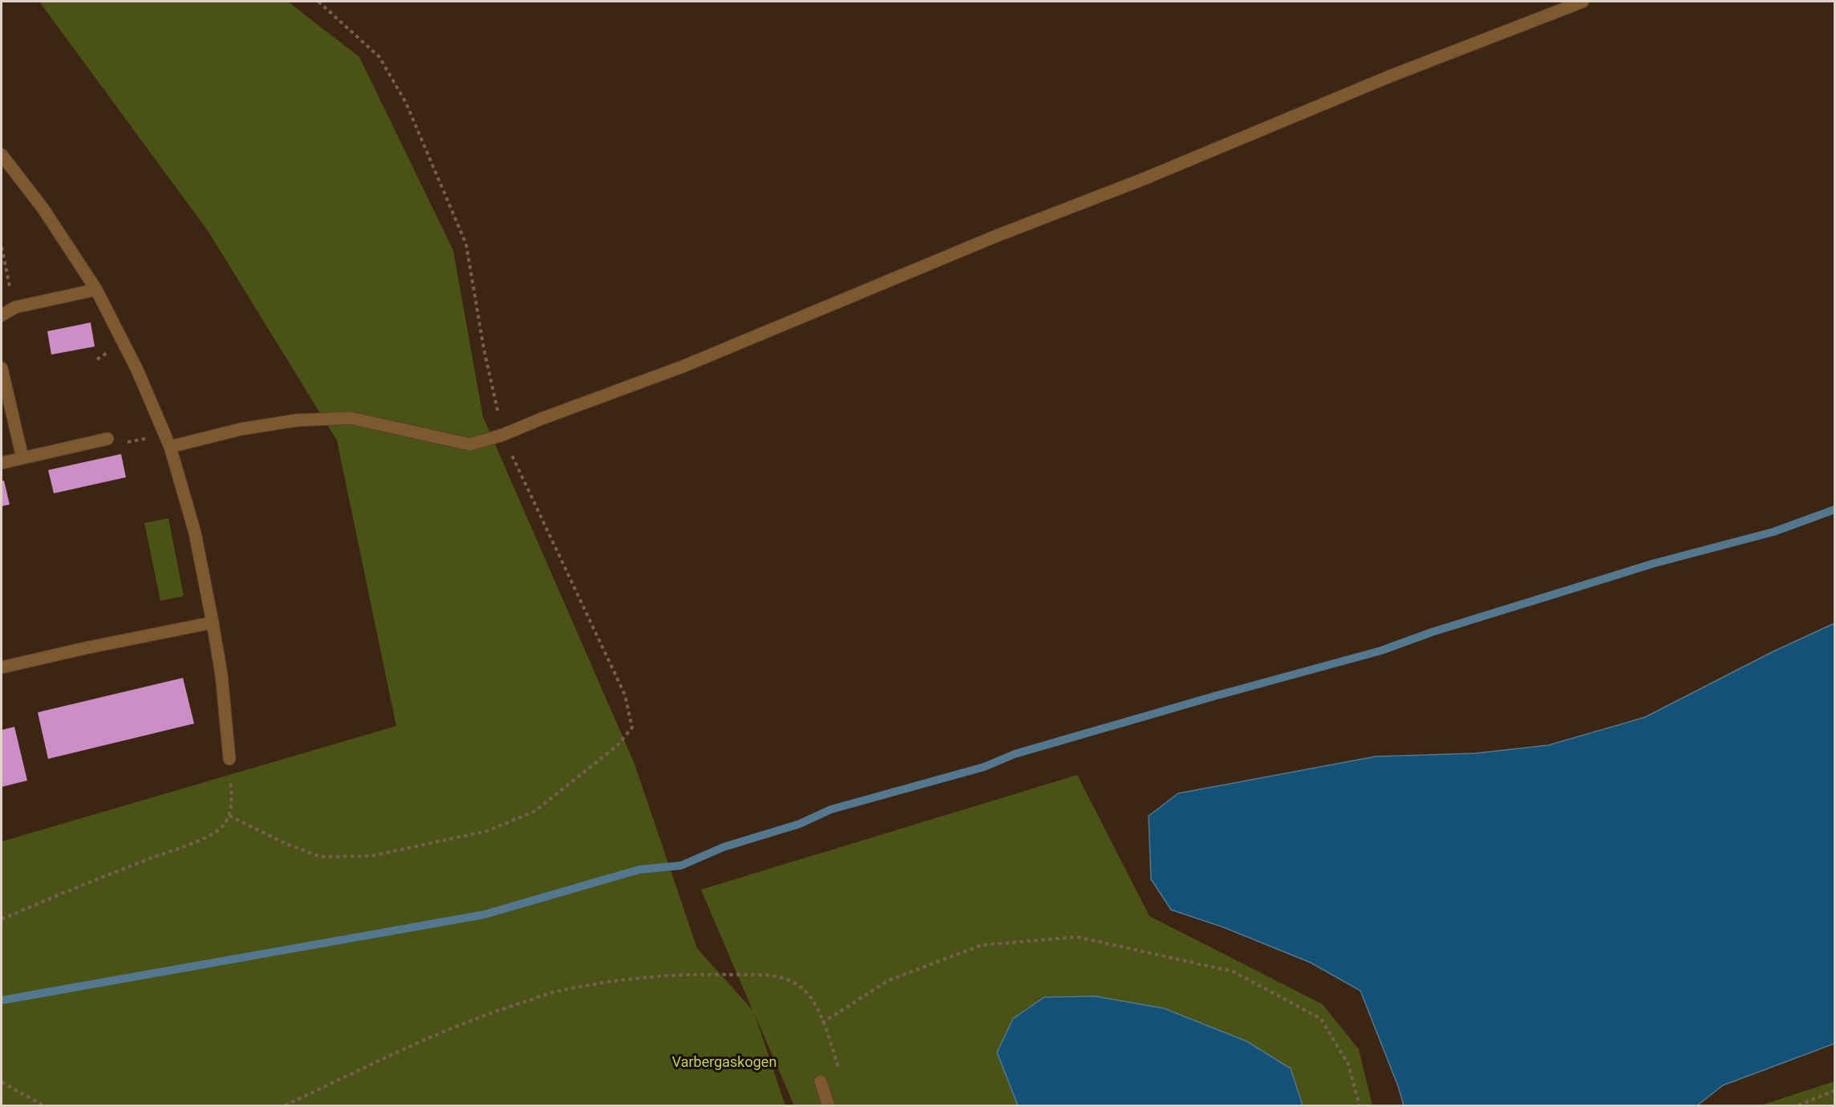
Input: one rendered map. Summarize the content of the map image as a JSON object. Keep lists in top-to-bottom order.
{
  "parks": ["Varbergaskogen"]
}
